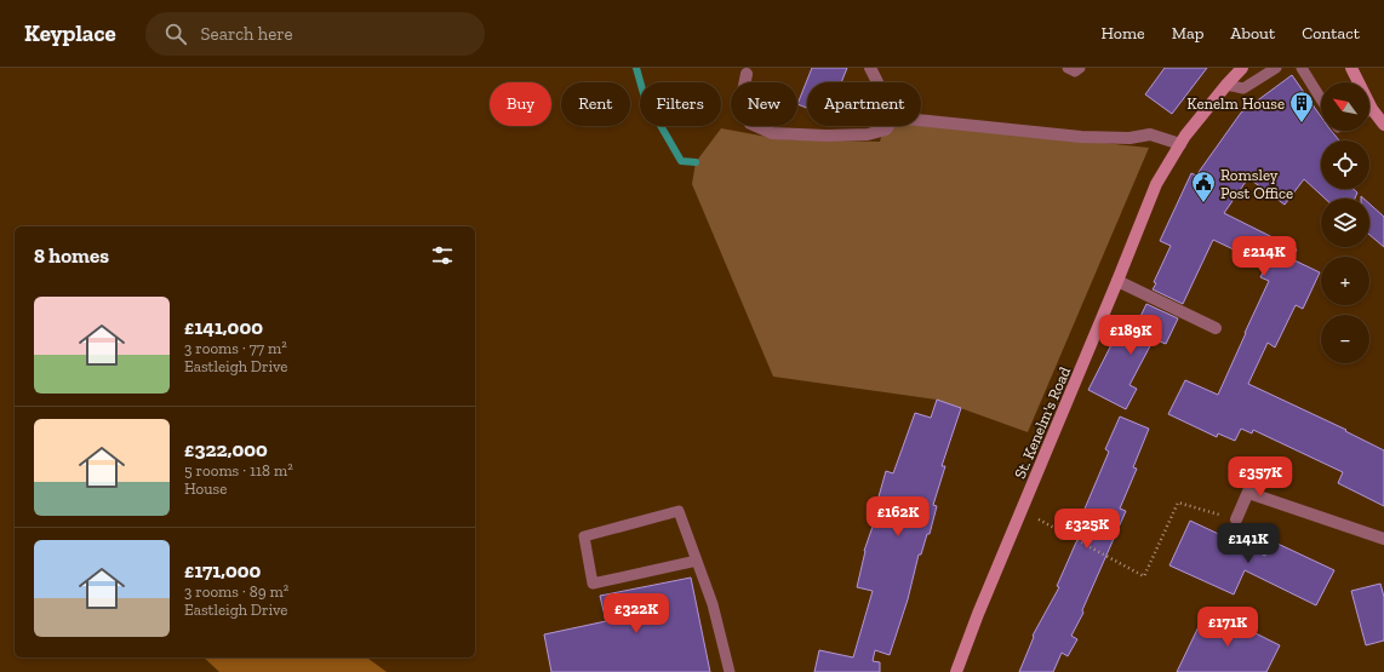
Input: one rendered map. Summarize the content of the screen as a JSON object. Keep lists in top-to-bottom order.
{
  "streets": {
    "street": ["St. Kenelm's Road"]
  },
  "places": {
    "building": ["Kenelm House"],
    "public building": ["Romsley Post Office"]
  },
  "north": "top left",
  "page": {
    "header": "Keyplace",
    "search": "Search here",
    "nav": [
      "Home",
      "Map",
      "About",
      "Contact"
    ],
    "map_buttons": ["+", "−"],
    "chip": [
      "Buy",
      "Rent",
      "Filters",
      "New",
      "Apartment"
    ],
    "heading": "8 homes",
    "price": [
      "£214K",
      "£189K",
      "£357K",
      "£162K",
      "£325K",
      "£141K",
      "£322K",
      "£171K"
    ],
    "list": [
      {
        "name": "£141,000",
        "note": "3 rooms · 77 m² · Eastleigh Drive"
      },
      {
        "name": "£322,000",
        "note": "5 rooms · 118 m² · House"
      },
      {
        "name": "£171,000",
        "note": "3 rooms · 89 m² · Eastleigh Drive"
      }
    ]
  }
}
